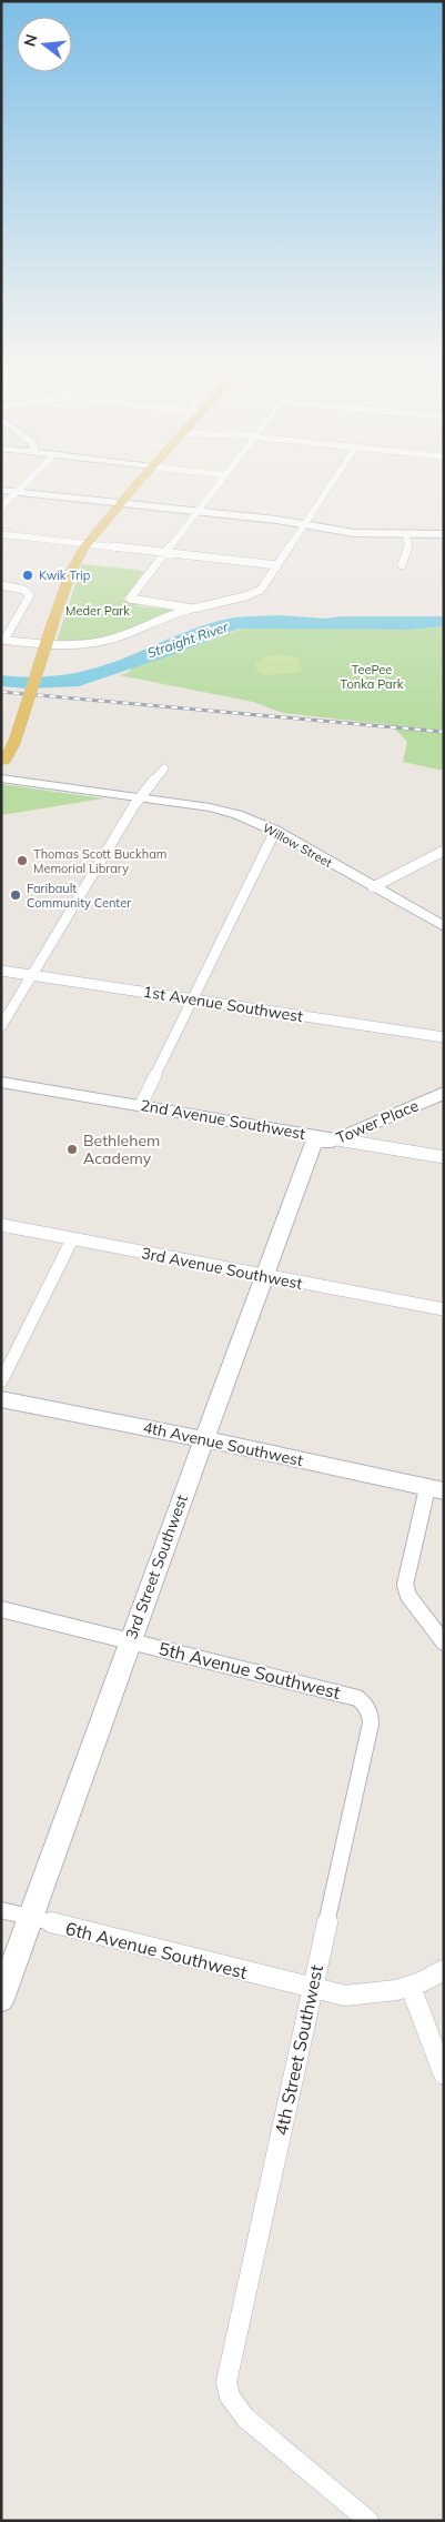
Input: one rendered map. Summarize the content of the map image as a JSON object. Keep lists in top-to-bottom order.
{
  "streets": {
    "street": [
      "Willow Street",
      "1st Avenue Southwest",
      "2nd Avenue Southwest",
      "Tower Place",
      "3rd Avenue Southwest",
      "4th Avenue Southwest",
      "3rd Street Southwest",
      "5th Avenue Southwest",
      "6th Avenue Southwest",
      "4th Street Southwest"
    ]
  },
  "crossings": [
    ["2nd Avenue Southwest", "Tower Place"],
    ["2nd Avenue Southwest", "3rd Street Southwest"],
    ["Tower Place", "3rd Street Southwest"],
    ["3rd Avenue Southwest", "3rd Street Southwest"],
    ["4th Avenue Southwest", "3rd Street Southwest"],
    ["3rd Street Southwest", "5th Avenue Southwest"],
    ["3rd Street Southwest", "6th Avenue Southwest"],
    ["5th Avenue Southwest", "4th Street Southwest"],
    ["6th Avenue Southwest", "4th Street Southwest"]
  ],
  "water": ["Straight River"],
  "parks": ["Meder Park", "TeePee Tonka Park"],
  "places": [
    "Kwik Trip",
    "Thomas Scott Buckham Memorial Library",
    "Faribault Community Center",
    "Bethlehem Academy"
  ],
  "north": "left"
}
